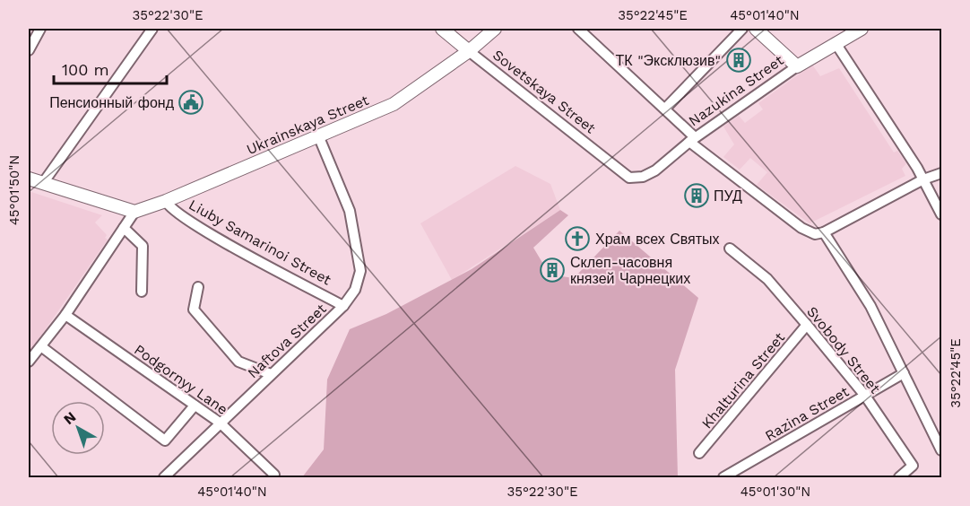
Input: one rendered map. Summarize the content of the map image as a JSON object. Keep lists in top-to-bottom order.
{
  "streets": {
    "main road": ["Nazukina Street", "Sovetskaya Street", "Ukrainskaya Street"],
    "street": [
      "Liuby Samarinoi Street",
      "Naftova Street",
      "Svobody Street",
      "Podgornyy Lane",
      "Khalturina Street",
      "Razina Street"
    ]
  },
  "crossings": [
    ["Nazukina Street", "Sovetskaya Street"],
    ["Sovetskaya Street", "Ukrainskaya Street"],
    ["Ukrainskaya Street", "Liuby Samarinoi Street"],
    ["Ukrainskaya Street", "Naftova Street"],
    ["Liuby Samarinoi Street", "Naftova Street"],
    ["Naftova Street", "Podgornyy Lane"],
    ["Svobody Street", "Khalturina Street"],
    ["Svobody Street", "Razina Street"]
  ],
  "places": {
    "building": ["ТК \"Эксклюзив\"", "ПУД", "Склеп-часовня князей Чарнецких"],
    "public building": ["Пенсионный фонд"],
    "church": ["Храм всех Святых"]
  },
  "scale_bar": "100 m",
  "north": "top left",
  "coordinates": [
    "35°22'30\"E",
    "35°22'45\"E",
    "45°01'40\"N",
    "45°01'50\"N",
    "45°01'30\"N"
  ]
}
